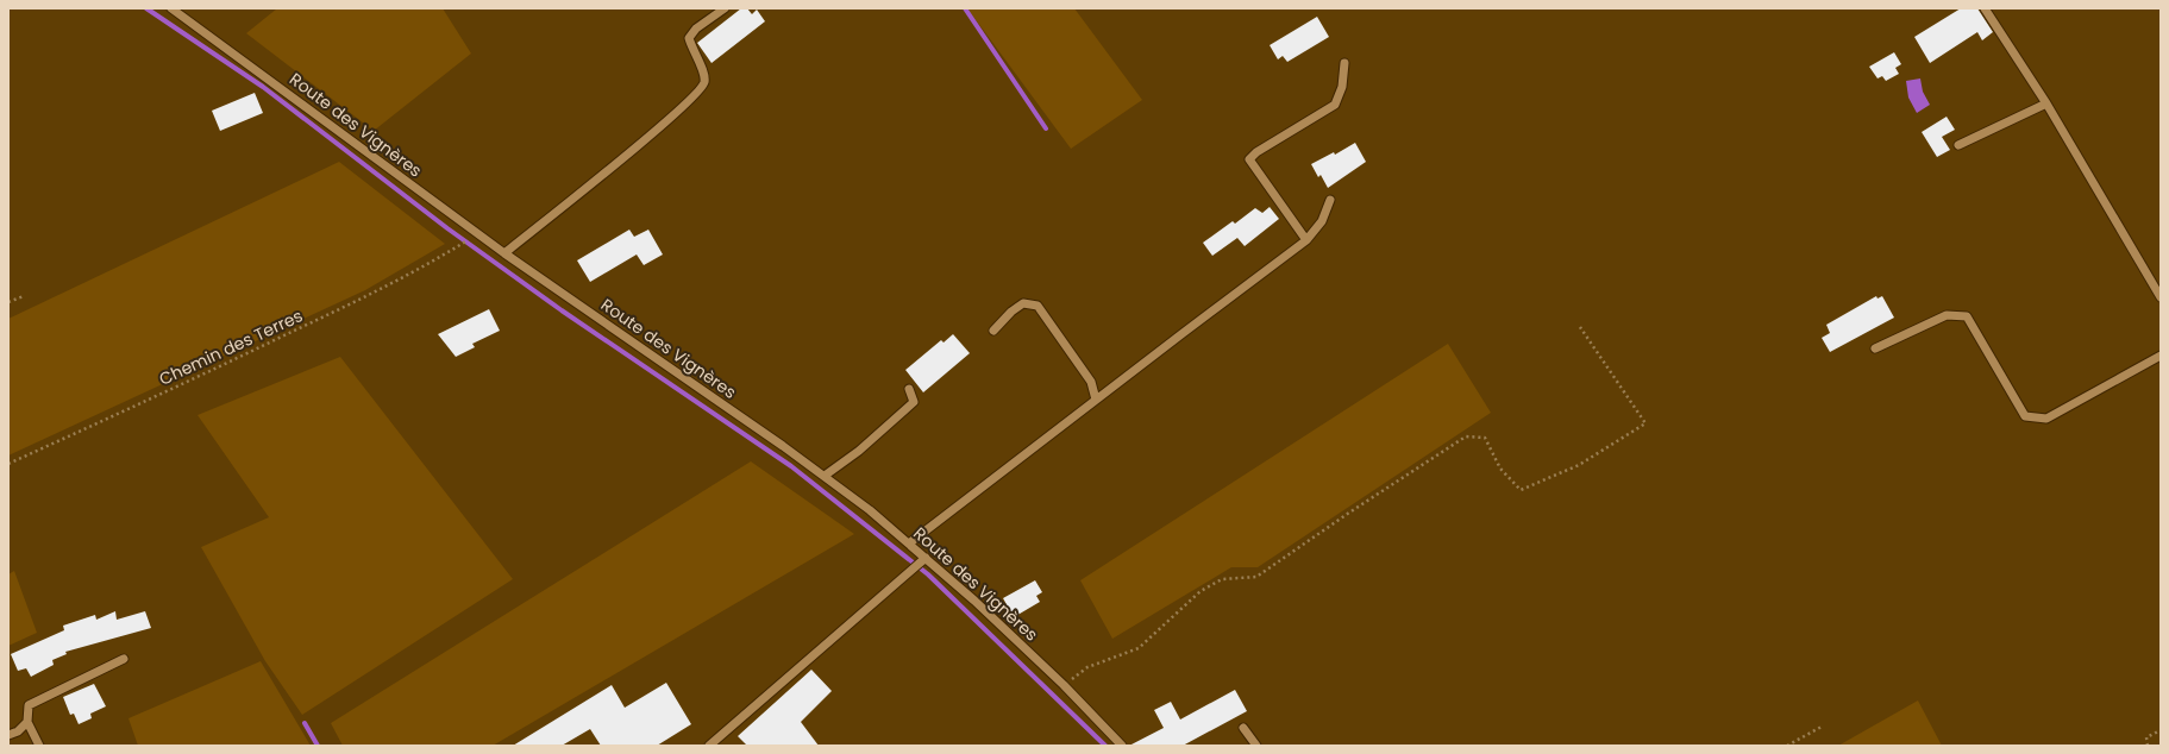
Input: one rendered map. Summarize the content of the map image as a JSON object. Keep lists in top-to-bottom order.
{
  "streets": {
    "street": ["Route des Vignères"],
    "path": ["Chemin des Terres"]
  }
}
